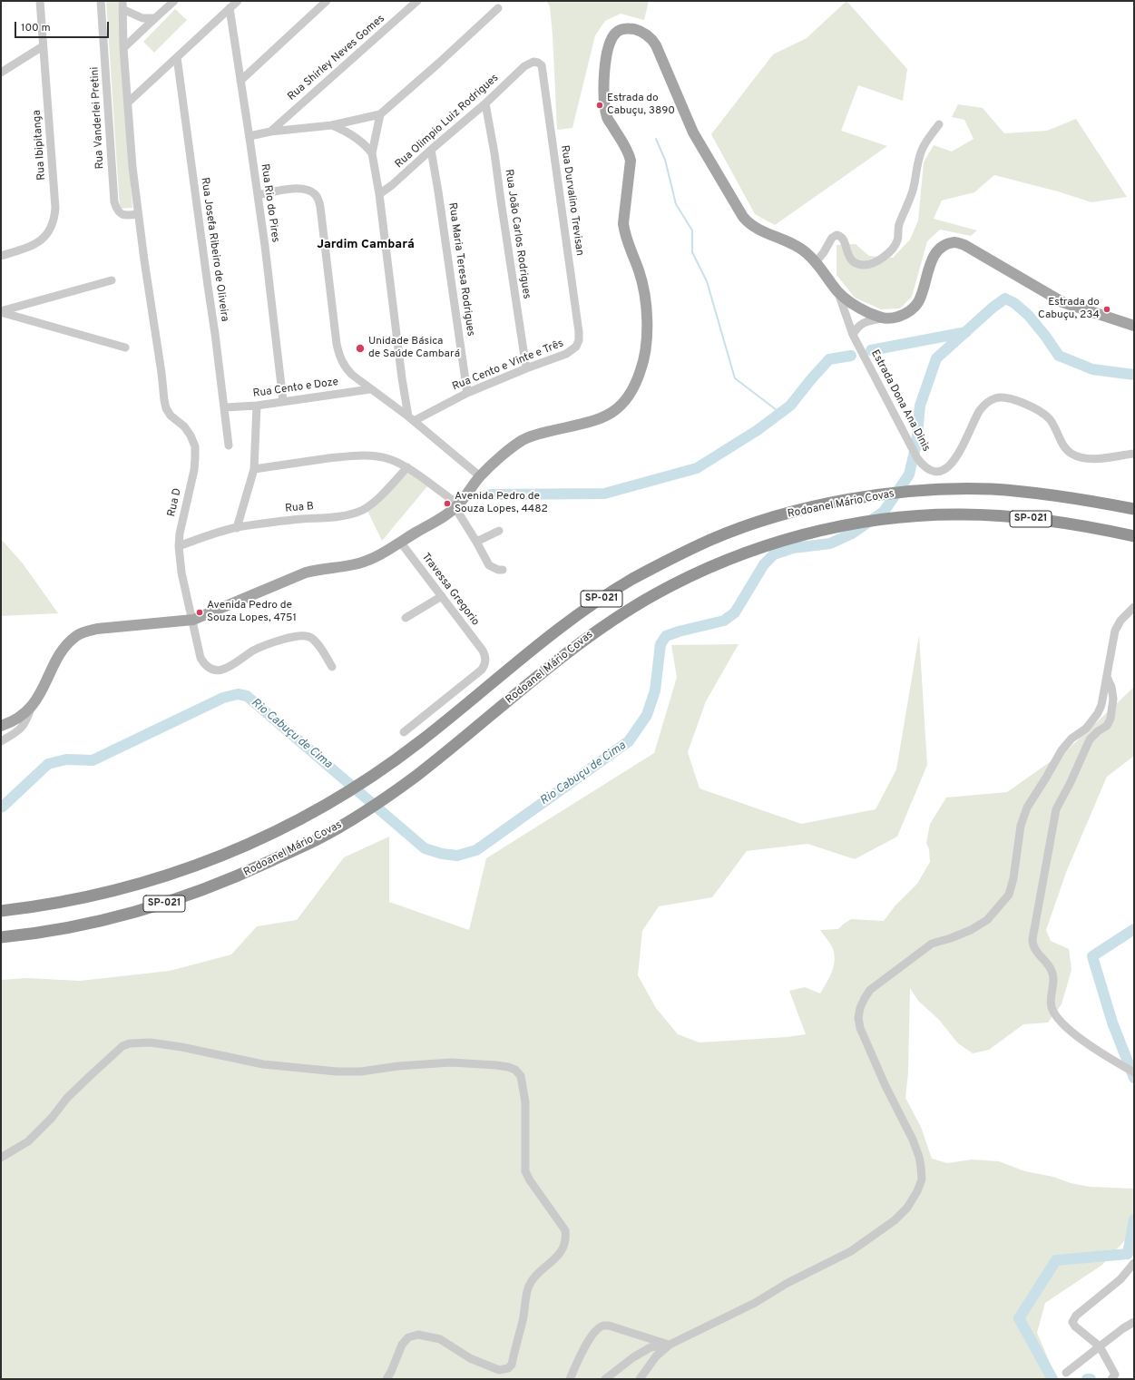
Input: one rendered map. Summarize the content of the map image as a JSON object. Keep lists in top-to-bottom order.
{
  "streets": {
    "highway": ["Rodoanel Mário Covas", "SP-021"],
    "street": [
      "Rua Shirley Neves Gomes",
      "Rua Vanderlei Pretini",
      "Rua Olimpio Luiz Rodrigues",
      "Rua Ibipitanga",
      "Rua Durvalino Trevisan",
      "Rua Rio do Pires",
      "Rua João Carlos Rodrigues",
      "Rua Josefa Ribeiro de Oliveira",
      "Rua Maria Teresa Rodrigues",
      "Rua Cento e Vinte e Três",
      "Rua Cento e Doze",
      "Estrada Dona Ana Dinis",
      "Rua D",
      "Rua B",
      "Travessa Gregorio"
    ]
  },
  "crossings": [
    ["Rua Vanderlei Pretini", "Rua D"],
    ["Rua Olimpio Luiz Rodrigues", "Rua Durvalino Trevisan"],
    ["Rua Olimpio Luiz Rodrigues", "Rua João Carlos Rodrigues"],
    ["Rua Olimpio Luiz Rodrigues", "Rua Maria Teresa Rodrigues"],
    ["Rua Durvalino Trevisan", "Rua Cento e Vinte e Três"],
    ["Rua Rio do Pires", "Rua Cento e Doze"],
    ["Rua João Carlos Rodrigues", "Rua Cento e Vinte e Três"],
    ["Rua Josefa Ribeiro de Oliveira", "Rua Cento e Doze"],
    ["Rua Maria Teresa Rodrigues", "Rua Cento e Vinte e Três"],
    ["Rua D", "Rua B"]
  ],
  "districts": ["Jardim Cambará"],
  "water": ["Rio Cabuçu de Cima"],
  "places": [
    "Estrada do Cabuçu, 3890",
    "Estrada do Cabuçu, 234",
    "Unidade Básica de Saúde Cambará",
    "Avenida Pedro de Souza Lopes, 4482",
    "Avenida Pedro de Souza Lopes, 4751"
  ],
  "scale_bar": "100 m"
}
